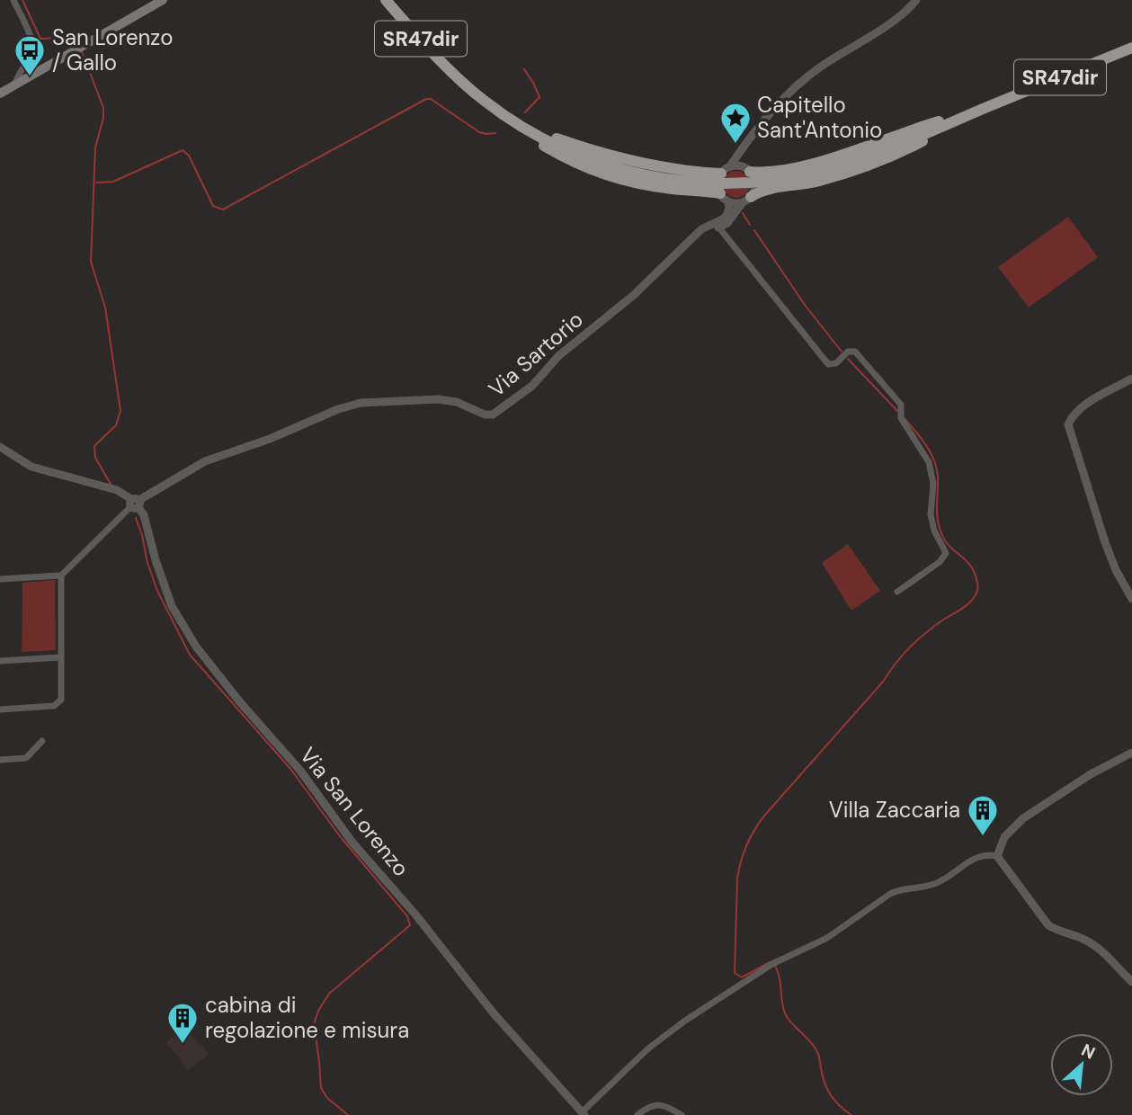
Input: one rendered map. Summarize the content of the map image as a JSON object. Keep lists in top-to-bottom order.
{
  "streets": {
    "highway": ["SR47dir"],
    "street": ["Via Sartorio", "Via San Lorenzo"]
  },
  "crossings": [
    ["Via Sartorio", "Via San Lorenzo"]
  ],
  "places": {
    "bus stop": ["San Lorenzo / Gallo"],
    "place": ["Capitello Sant'Antonio"],
    "building": ["Villa Zaccaria", "cabina di regolazione e misura"]
  },
  "north": "top right"
}
